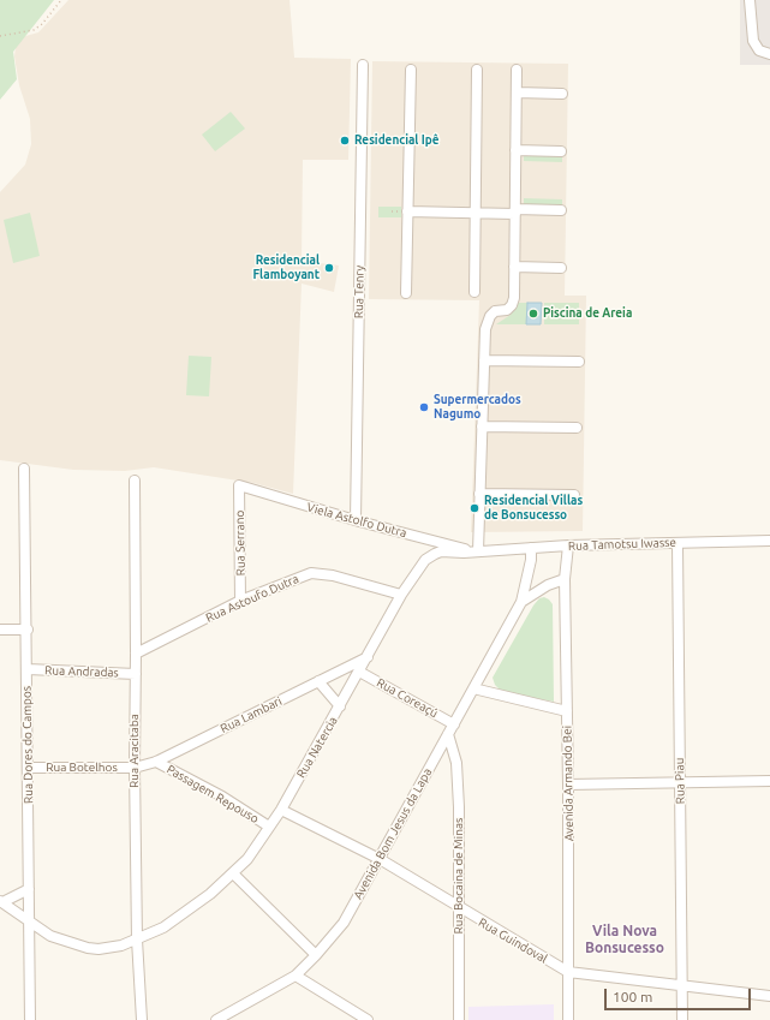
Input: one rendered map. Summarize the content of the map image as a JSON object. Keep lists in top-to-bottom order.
{
  "streets": {
    "street": [
      "Rua Tenry",
      "Viela Astolfo Dutra",
      "Rua Serrano",
      "Rua Tamotsu Iwasse",
      "Rua Astoufo Dutra",
      "Rua Andradas",
      "Rua Coreaçú",
      "Rua Lambari",
      "Rua Dores do Campos",
      "Rua Natercia",
      "Rua Aracitaba",
      "Rua Botelhos",
      "Rua Piau",
      "Avenida Armando Bei",
      "Passagem Repouso",
      "Avenida Bom Jesus da Lapa",
      "Rua Bocaina de Minas",
      "Rua Guindoval"
    ]
  },
  "crossings": [
    ["Rua Tenry", "Viela Astolfo Dutra"],
    ["Viela Astolfo Dutra", "Rua Serrano"],
    ["Viela Astolfo Dutra", "Rua Tamotsu Iwasse"],
    ["Viela Astolfo Dutra", "Rua Natercia"],
    ["Rua Serrano", "Rua Astoufo Dutra"],
    ["Rua Tamotsu Iwasse", "Rua Natercia"],
    ["Rua Tamotsu Iwasse", "Rua Piau"],
    ["Rua Tamotsu Iwasse", "Avenida Armando Bei"],
    ["Rua Tamotsu Iwasse", "Avenida Bom Jesus da Lapa"],
    ["Rua Astoufo Dutra", "Rua Natercia"],
    ["Rua Astoufo Dutra", "Rua Aracitaba"],
    ["Rua Andradas", "Rua Dores do Campos"],
    ["Rua Andradas", "Rua Aracitaba"],
    ["Rua Coreaçú", "Rua Natercia"],
    ["Rua Coreaçú", "Avenida Bom Jesus da Lapa"],
    ["Rua Lambari", "Rua Natercia"],
    ["Rua Lambari", "Rua Aracitaba"],
    ["Rua Lambari", "Rua Botelhos"],
    ["Rua Lambari", "Passagem Repouso"],
    ["Rua Dores do Campos", "Rua Natercia"],
    ["Rua Dores do Campos", "Rua Botelhos"],
    ["Rua Natercia", "Rua Aracitaba"],
    ["Rua Natercia", "Passagem Repouso"],
    ["Rua Natercia", "Rua Guindoval"],
    ["Rua Aracitaba", "Rua Botelhos"],
    ["Rua Piau", "Rua Guindoval"],
    ["Avenida Armando Bei", "Rua Guindoval"],
    ["Avenida Bom Jesus da Lapa", "Rua Bocaina de Minas"],
    ["Avenida Bom Jesus da Lapa", "Rua Guindoval"],
    ["Rua Bocaina de Minas", "Rua Guindoval"]
  ],
  "districts": ["Vila Nova Bonsucesso"],
  "places": [
    "Residencial Ipê",
    "Residencial Flamboyant",
    "Piscina de Areia",
    "Supermercados Nagumo",
    "Residencial Villas de Bonsucesso"
  ],
  "scale_bar": "100 m"
}
